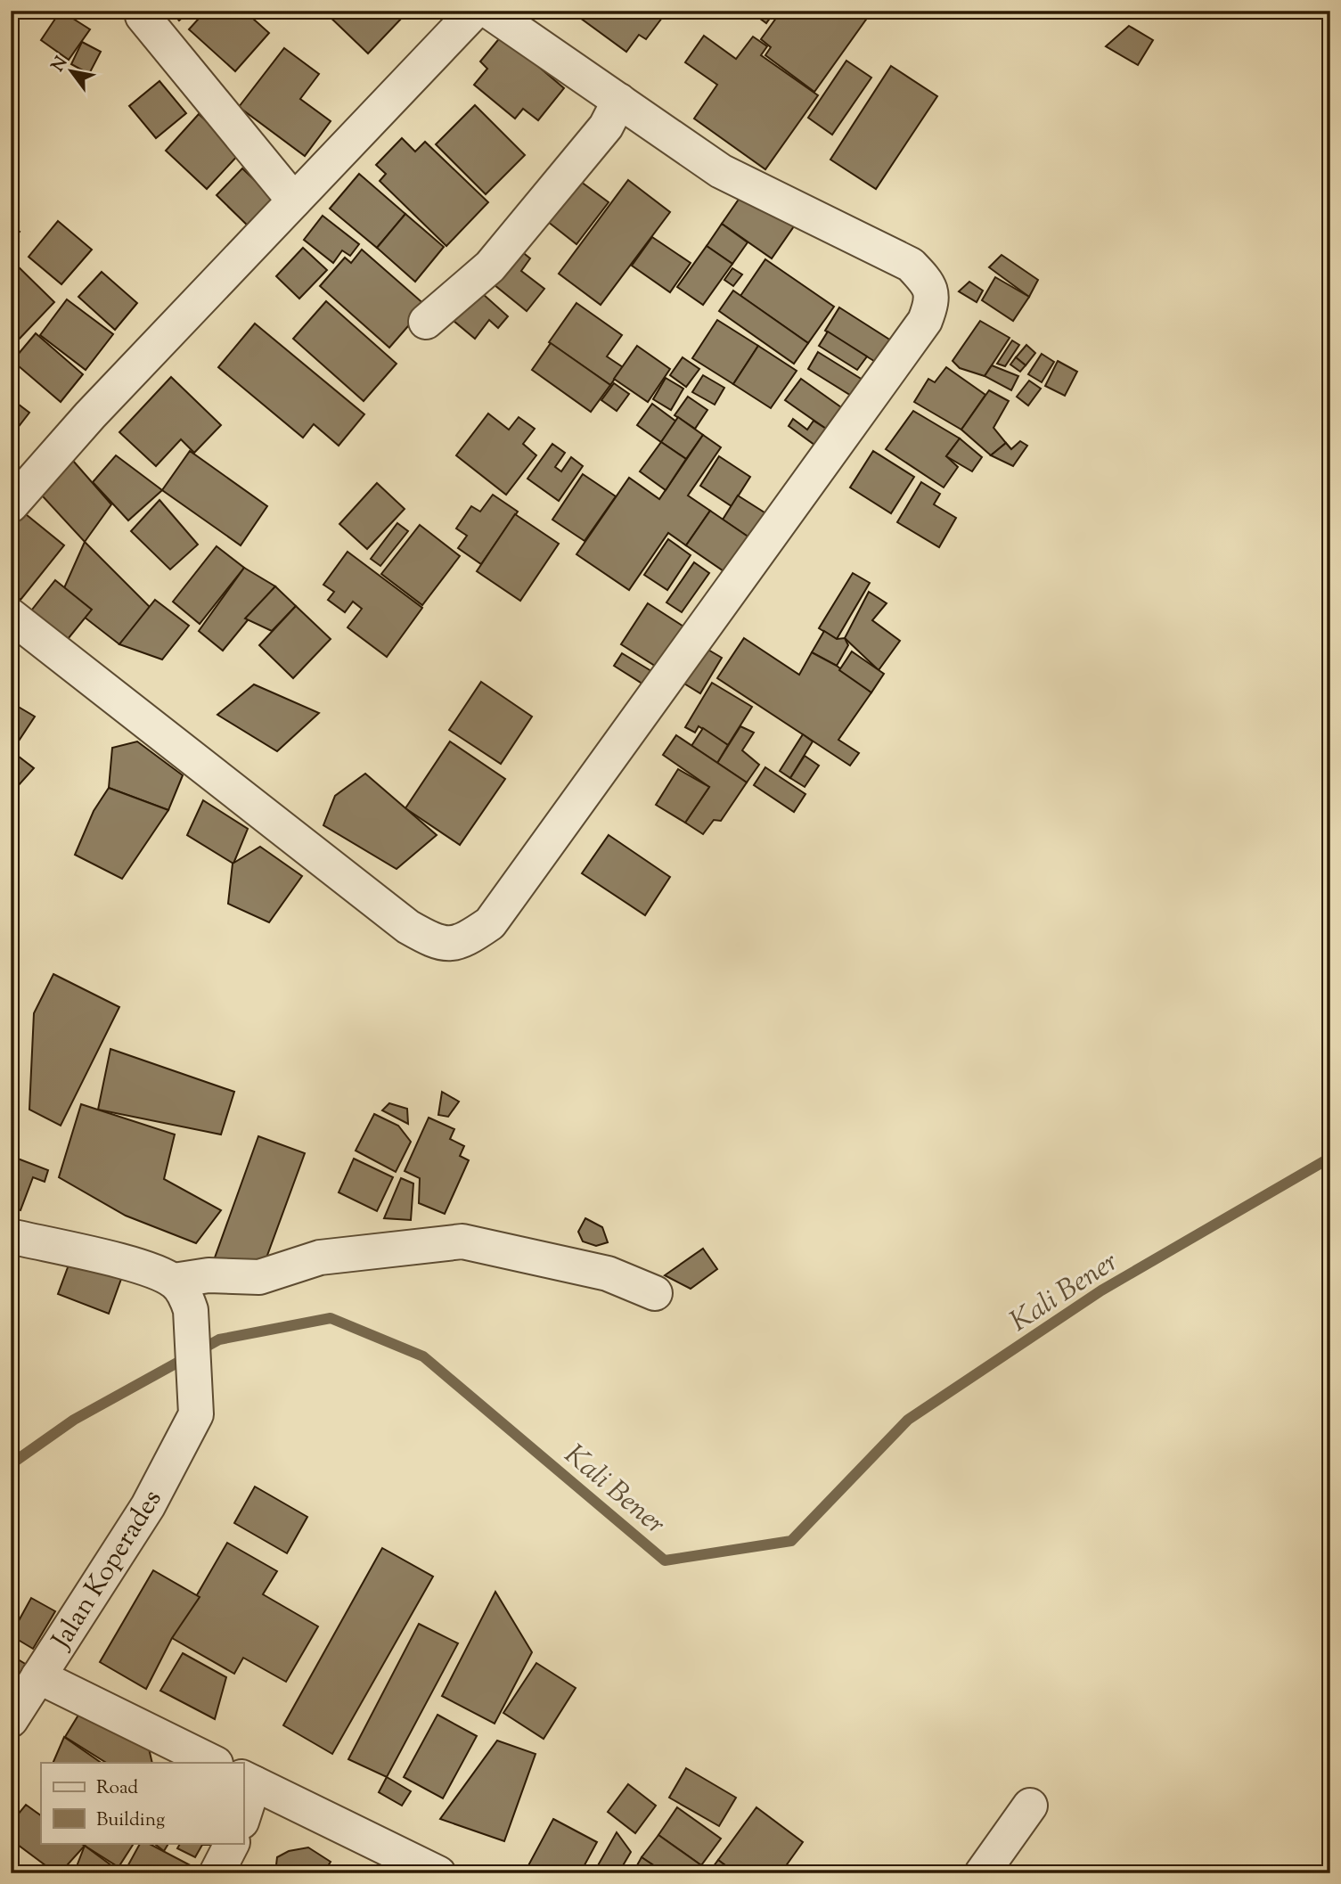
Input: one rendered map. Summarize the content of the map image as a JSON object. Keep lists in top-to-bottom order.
{
  "streets": {
    "street": ["Jalan Koperades"]
  },
  "water": ["Kali Bener"],
  "legend": ["Road", "Building"],
  "north": "top left"
}
